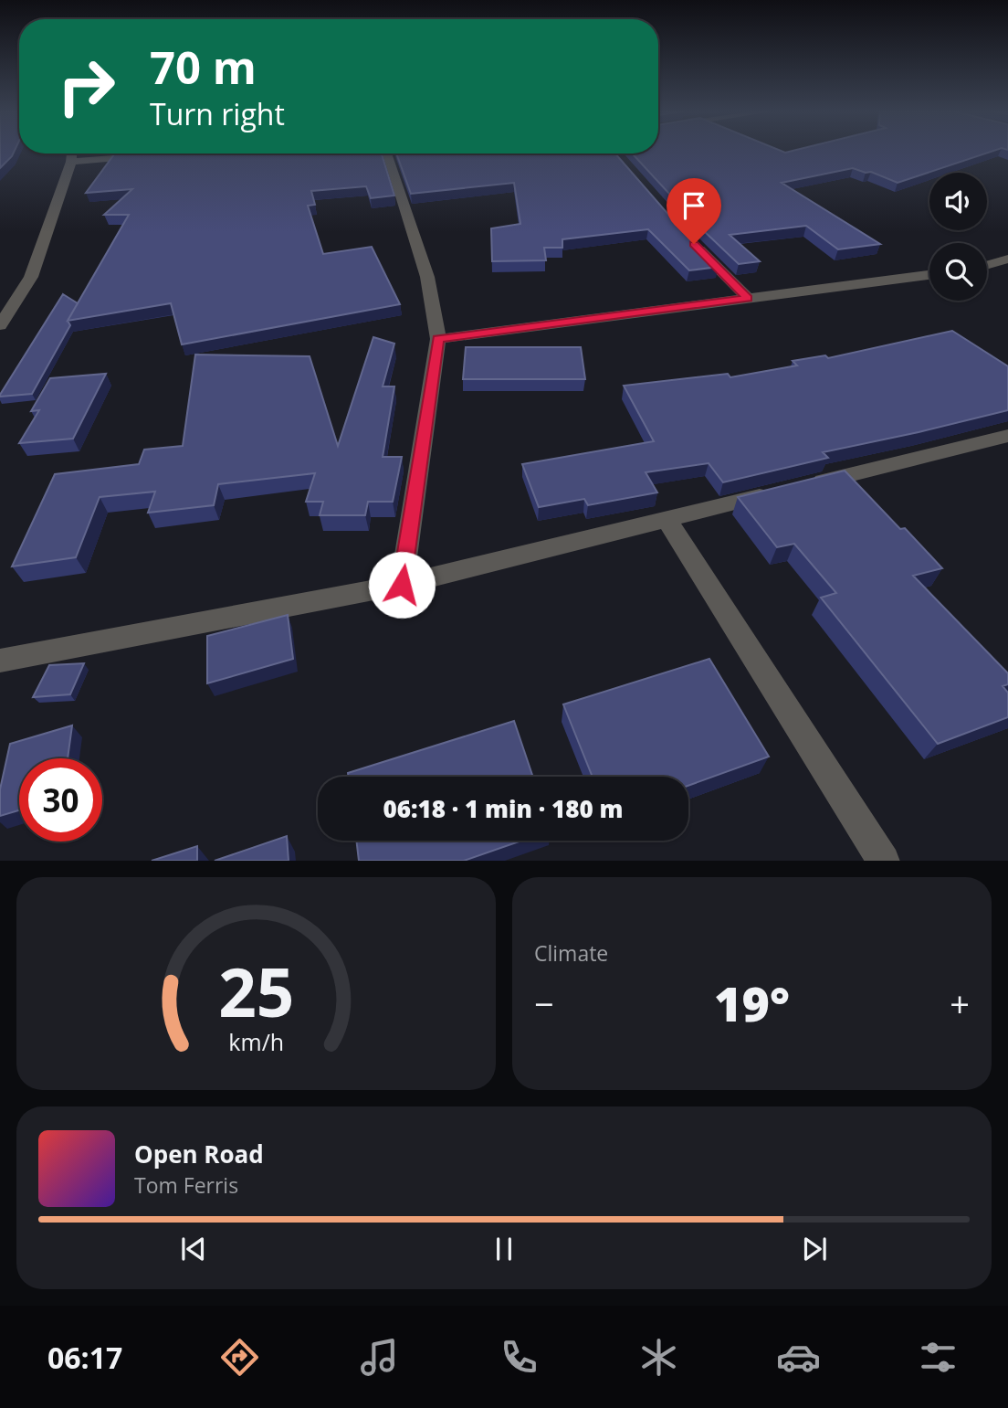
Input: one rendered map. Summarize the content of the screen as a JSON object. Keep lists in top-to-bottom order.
{
  "page": {
    "turn": ["70 m", "Turn right"],
    "limit": "30",
    "trip": "06:18 · 1 min · 180 m",
    "tile": "Climate",
    "heat": ["−", "19°", "+"],
    "song": ["Open Road", "Tom Ferris"],
    "tabs": "06:17",
    "gauge": ["25", "km/h"]
  }
}
